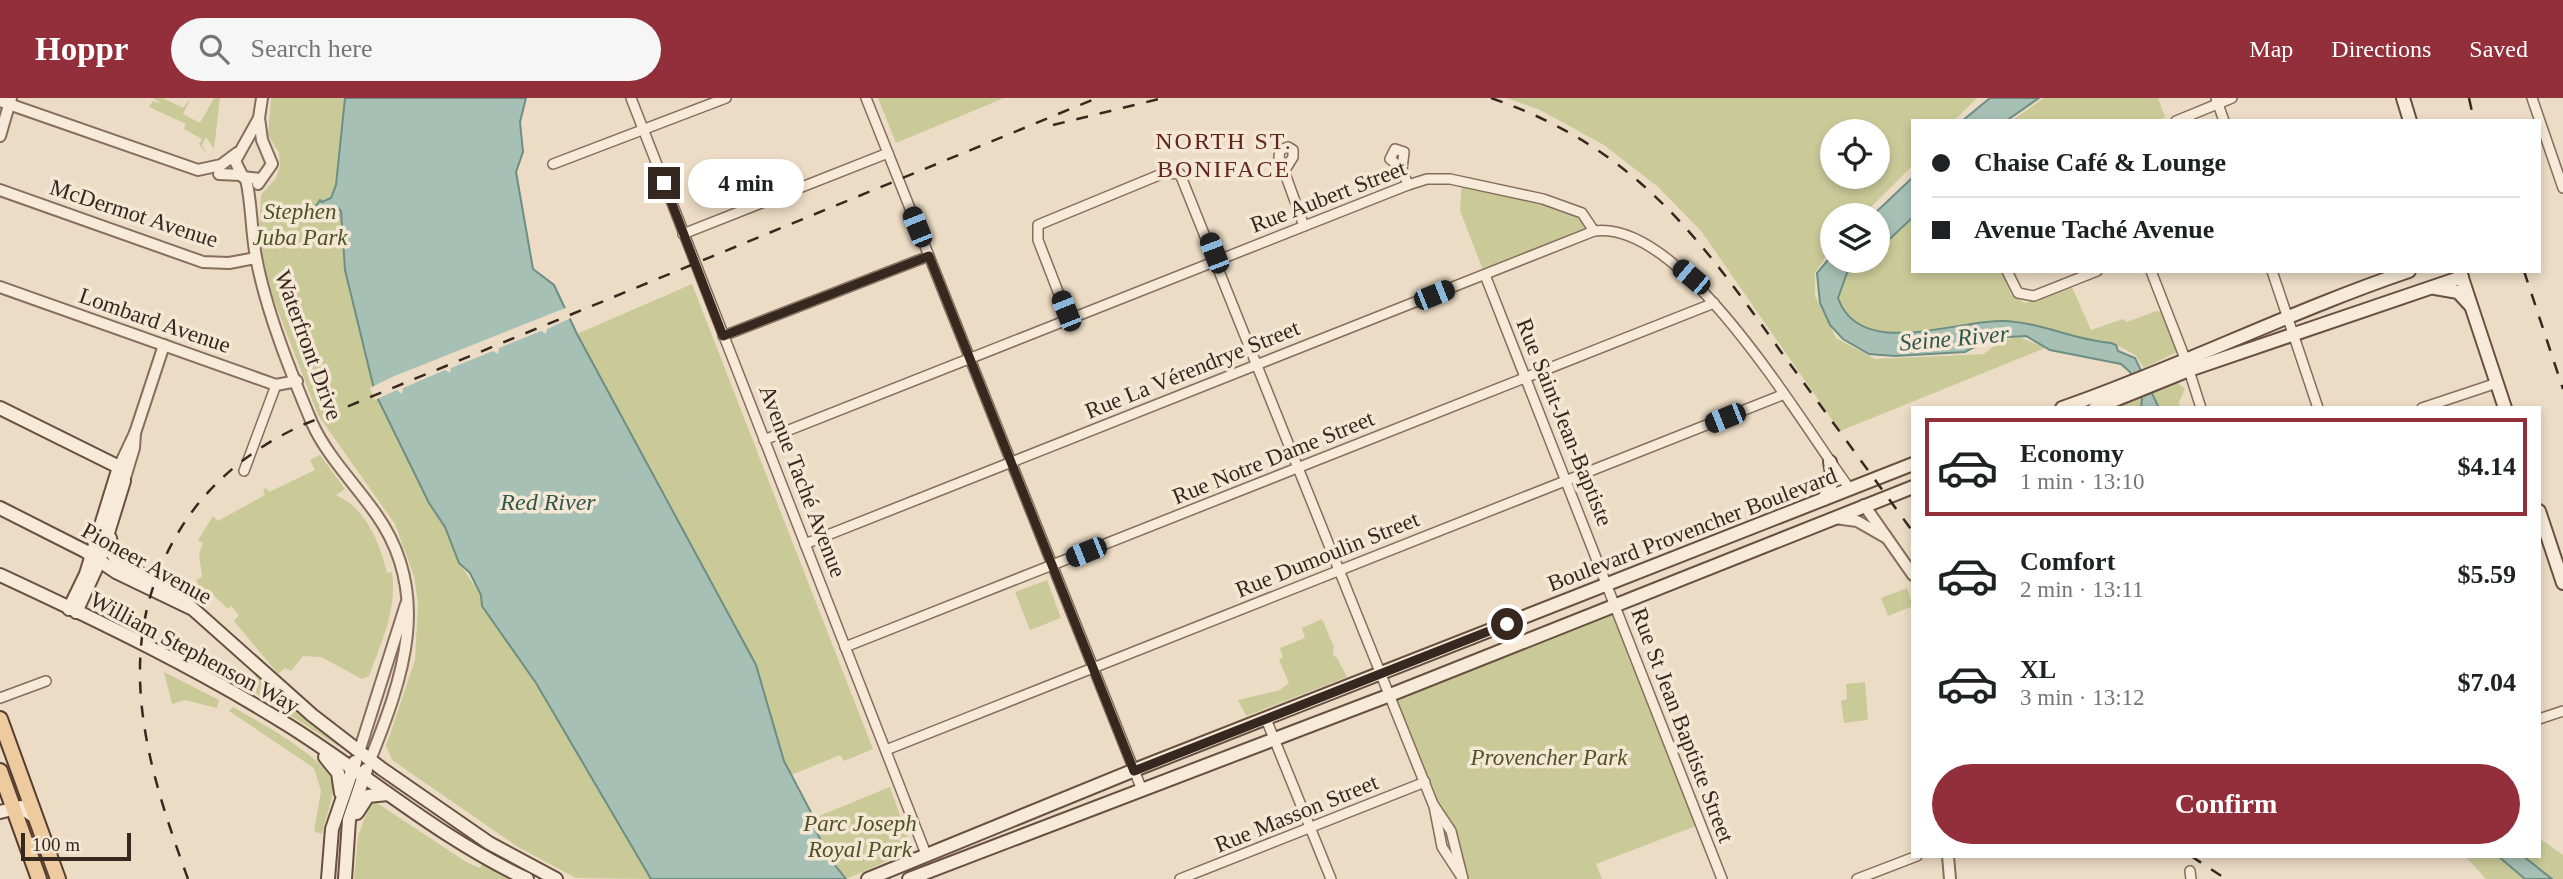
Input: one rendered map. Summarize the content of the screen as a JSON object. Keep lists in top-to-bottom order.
{
  "streets": {
    "main road": [
      "Waterfront Drive",
      "Boulevard Provencher Boulevard",
      "Pioneer Avenue",
      "William Stephenson Way"
    ],
    "street": [
      "Rue Aubert Street",
      "McDermot Avenue",
      "Lombard Avenue",
      "Rue La Vérendrye Street",
      "Rue Saint-Jean-Baptiste",
      "Rue Notre Dame Street",
      "Avenue Taché Avenue",
      "Rue Dumoulin Street",
      "Rue St Jean Baptiste Street",
      "Rue Masson Street"
    ]
  },
  "crossings": [
    ["Rue Aubert Street", "Rue La Vérendrye Street"],
    ["Rue Aubert Street", "Avenue Taché Avenue"],
    ["McDermot Avenue", "Waterfront Drive"],
    ["Waterfront Drive", "Pioneer Avenue"],
    ["Waterfront Drive", "William Stephenson Way"],
    ["Rue La Vérendrye Street", "Rue Saint-Jean-Baptiste"],
    ["Rue La Vérendrye Street", "Avenue Taché Avenue"],
    ["Rue Saint-Jean-Baptiste", "Rue Notre Dame Street"],
    ["Rue Saint-Jean-Baptiste", "Boulevard Provencher Boulevard"],
    ["Rue Saint-Jean-Baptiste", "Rue Dumoulin Street"],
    ["Rue Saint-Jean-Baptiste", "Rue St Jean Baptiste Street"],
    ["Rue Notre Dame Street", "Avenue Taché Avenue"],
    ["Avenue Taché Avenue", "Boulevard Provencher Boulevard"],
    ["Avenue Taché Avenue", "Rue Dumoulin Street"],
    ["Boulevard Provencher Boulevard", "Rue St Jean Baptiste Street"]
  ],
  "districts": ["NORTH ST. BONIFACE"],
  "water": ["Seine River", "Red River"],
  "parks": ["Stephen Juba Park", "Provencher Park", "Parc Joseph Royal Park"],
  "scale_bar": "100 m",
  "page": {
    "header": "Hoppr",
    "search": "Search here",
    "nav": ["Map", "Directions", "Saved"],
    "banner": ["Chaise Café & Lounge", "Avenue Taché Avenue"],
    "bubble": "4 min",
    "list": [
      {
        "name": "Economy",
        "note": "1 min · 13:10",
        "value": "$4.14"
      },
      {
        "name": "Comfort",
        "note": "2 min · 13:11",
        "value": "$5.59"
      },
      {
        "name": "XL",
        "note": "3 min · 13:12",
        "value": "$7.04"
      }
    ],
    "buttons": "Confirm",
    "scale": "100 m"
  }
}
